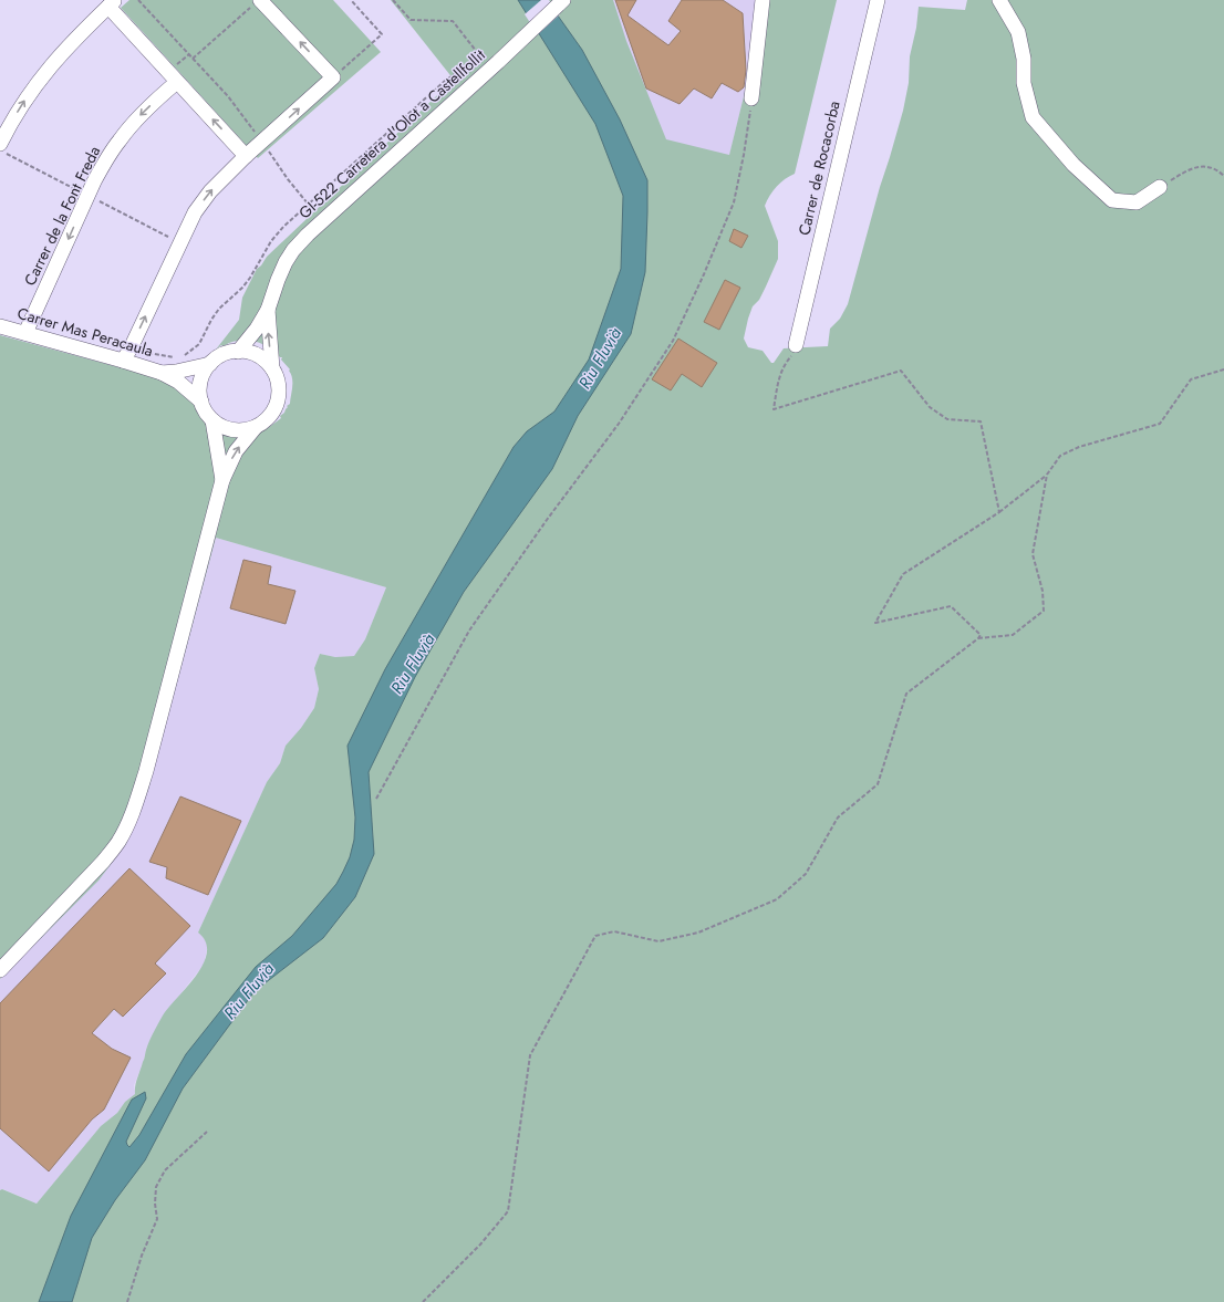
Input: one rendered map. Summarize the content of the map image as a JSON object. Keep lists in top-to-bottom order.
{
  "streets": {
    "street": [
      "GI-522 Carretera d'Olot a Castellfollit",
      "Carrer de Rocacorba",
      "Carrer de la Font Freda",
      "Carrer Mas Peracaula"
    ]
  },
  "crossings": [
    ["Carrer de la Font Freda", "Carrer Mas Peracaula"]
  ],
  "water": ["Riu Fluvià"]
}
